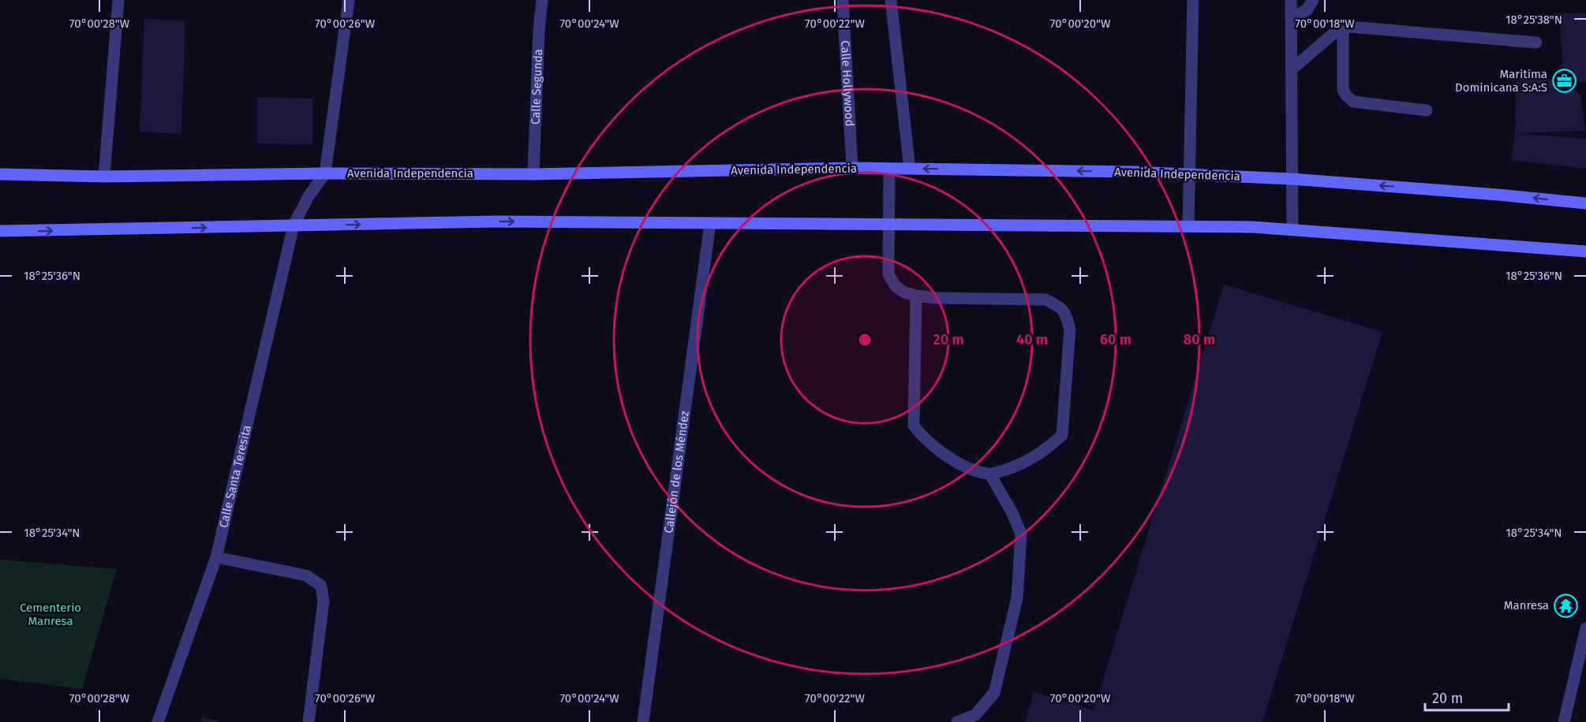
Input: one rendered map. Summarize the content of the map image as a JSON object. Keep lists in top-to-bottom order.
{
  "streets": {
    "street": [
      "Calle Hollywood",
      "Calle Segunda",
      "Avenida Independencia",
      "Callejón de los Méndez",
      "Calle Santa Teresita"
    ]
  },
  "crossings": [
    ["Calle Hollywood", "Avenida Independencia"],
    ["Calle Segunda", "Avenida Independencia"],
    ["Avenida Independencia", "Calle Santa Teresita"]
  ],
  "parks": ["Cementerio Manresa"],
  "places": {
    "office": ["Maritima Dominicana S:A:S"],
    "temple": ["Manresa"]
  },
  "scale_bar": "20 m",
  "coordinates": [
    "18°25'38\"N",
    "70°00'28\"W",
    "70°00'26\"W",
    "70°00'24\"W",
    "70°00'22\"W",
    "70°00'20\"W",
    "70°00'18\"W",
    "18°25'36\"N",
    "18°25'34\"N"
  ],
  "rings": [
    "20 m",
    "40 m",
    "60 m",
    "80 m"
  ]
}
